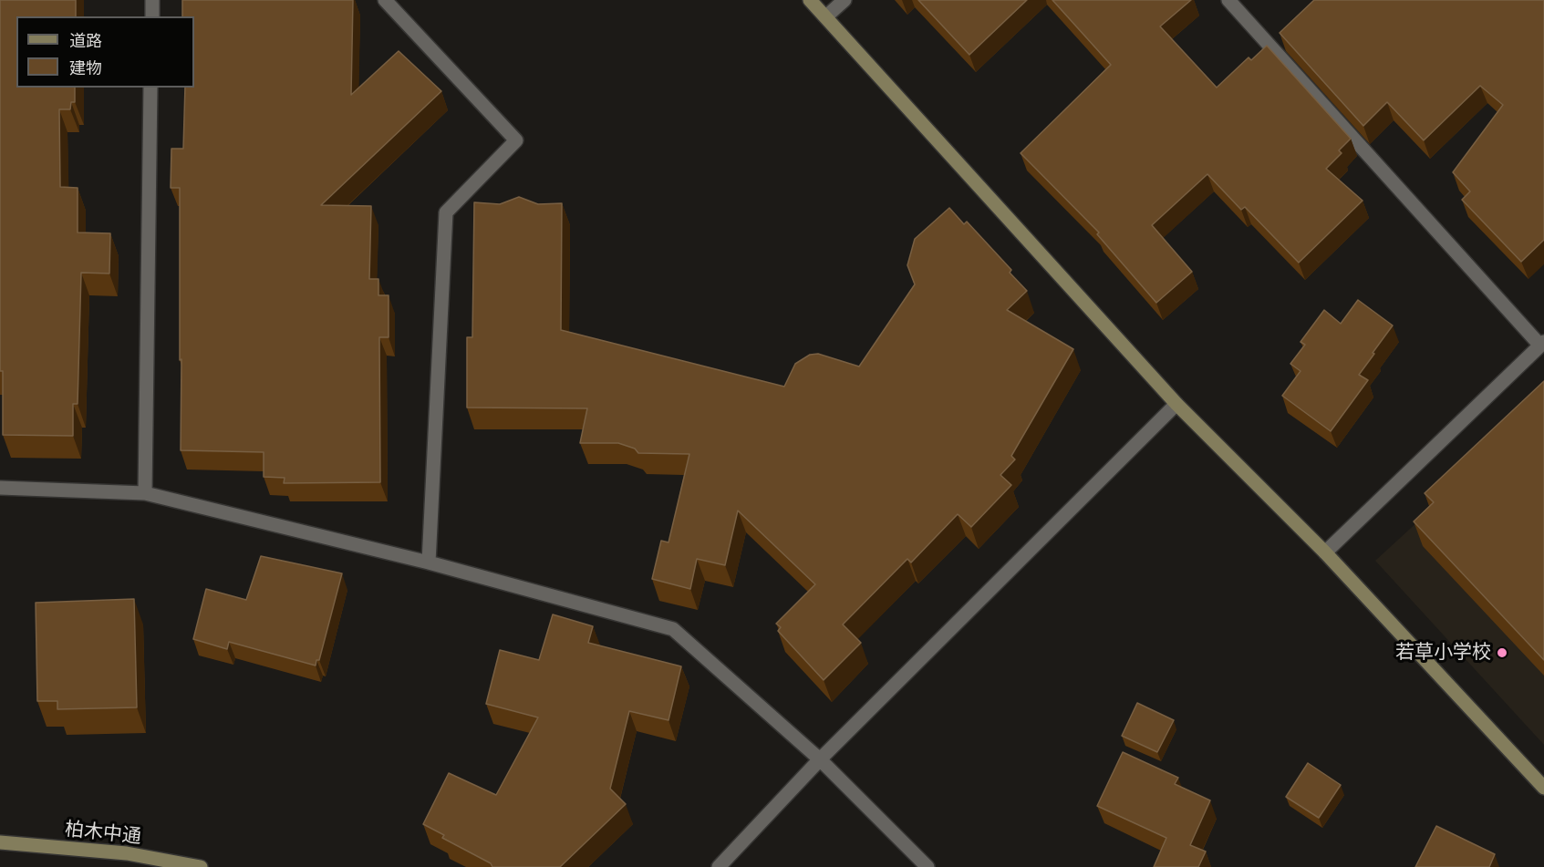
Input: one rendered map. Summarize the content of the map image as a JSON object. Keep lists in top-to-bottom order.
{
  "streets": {
    "street": ["柏木中通"]
  },
  "places": ["若草小学校"],
  "legend": ["道路", "建物"]
}
